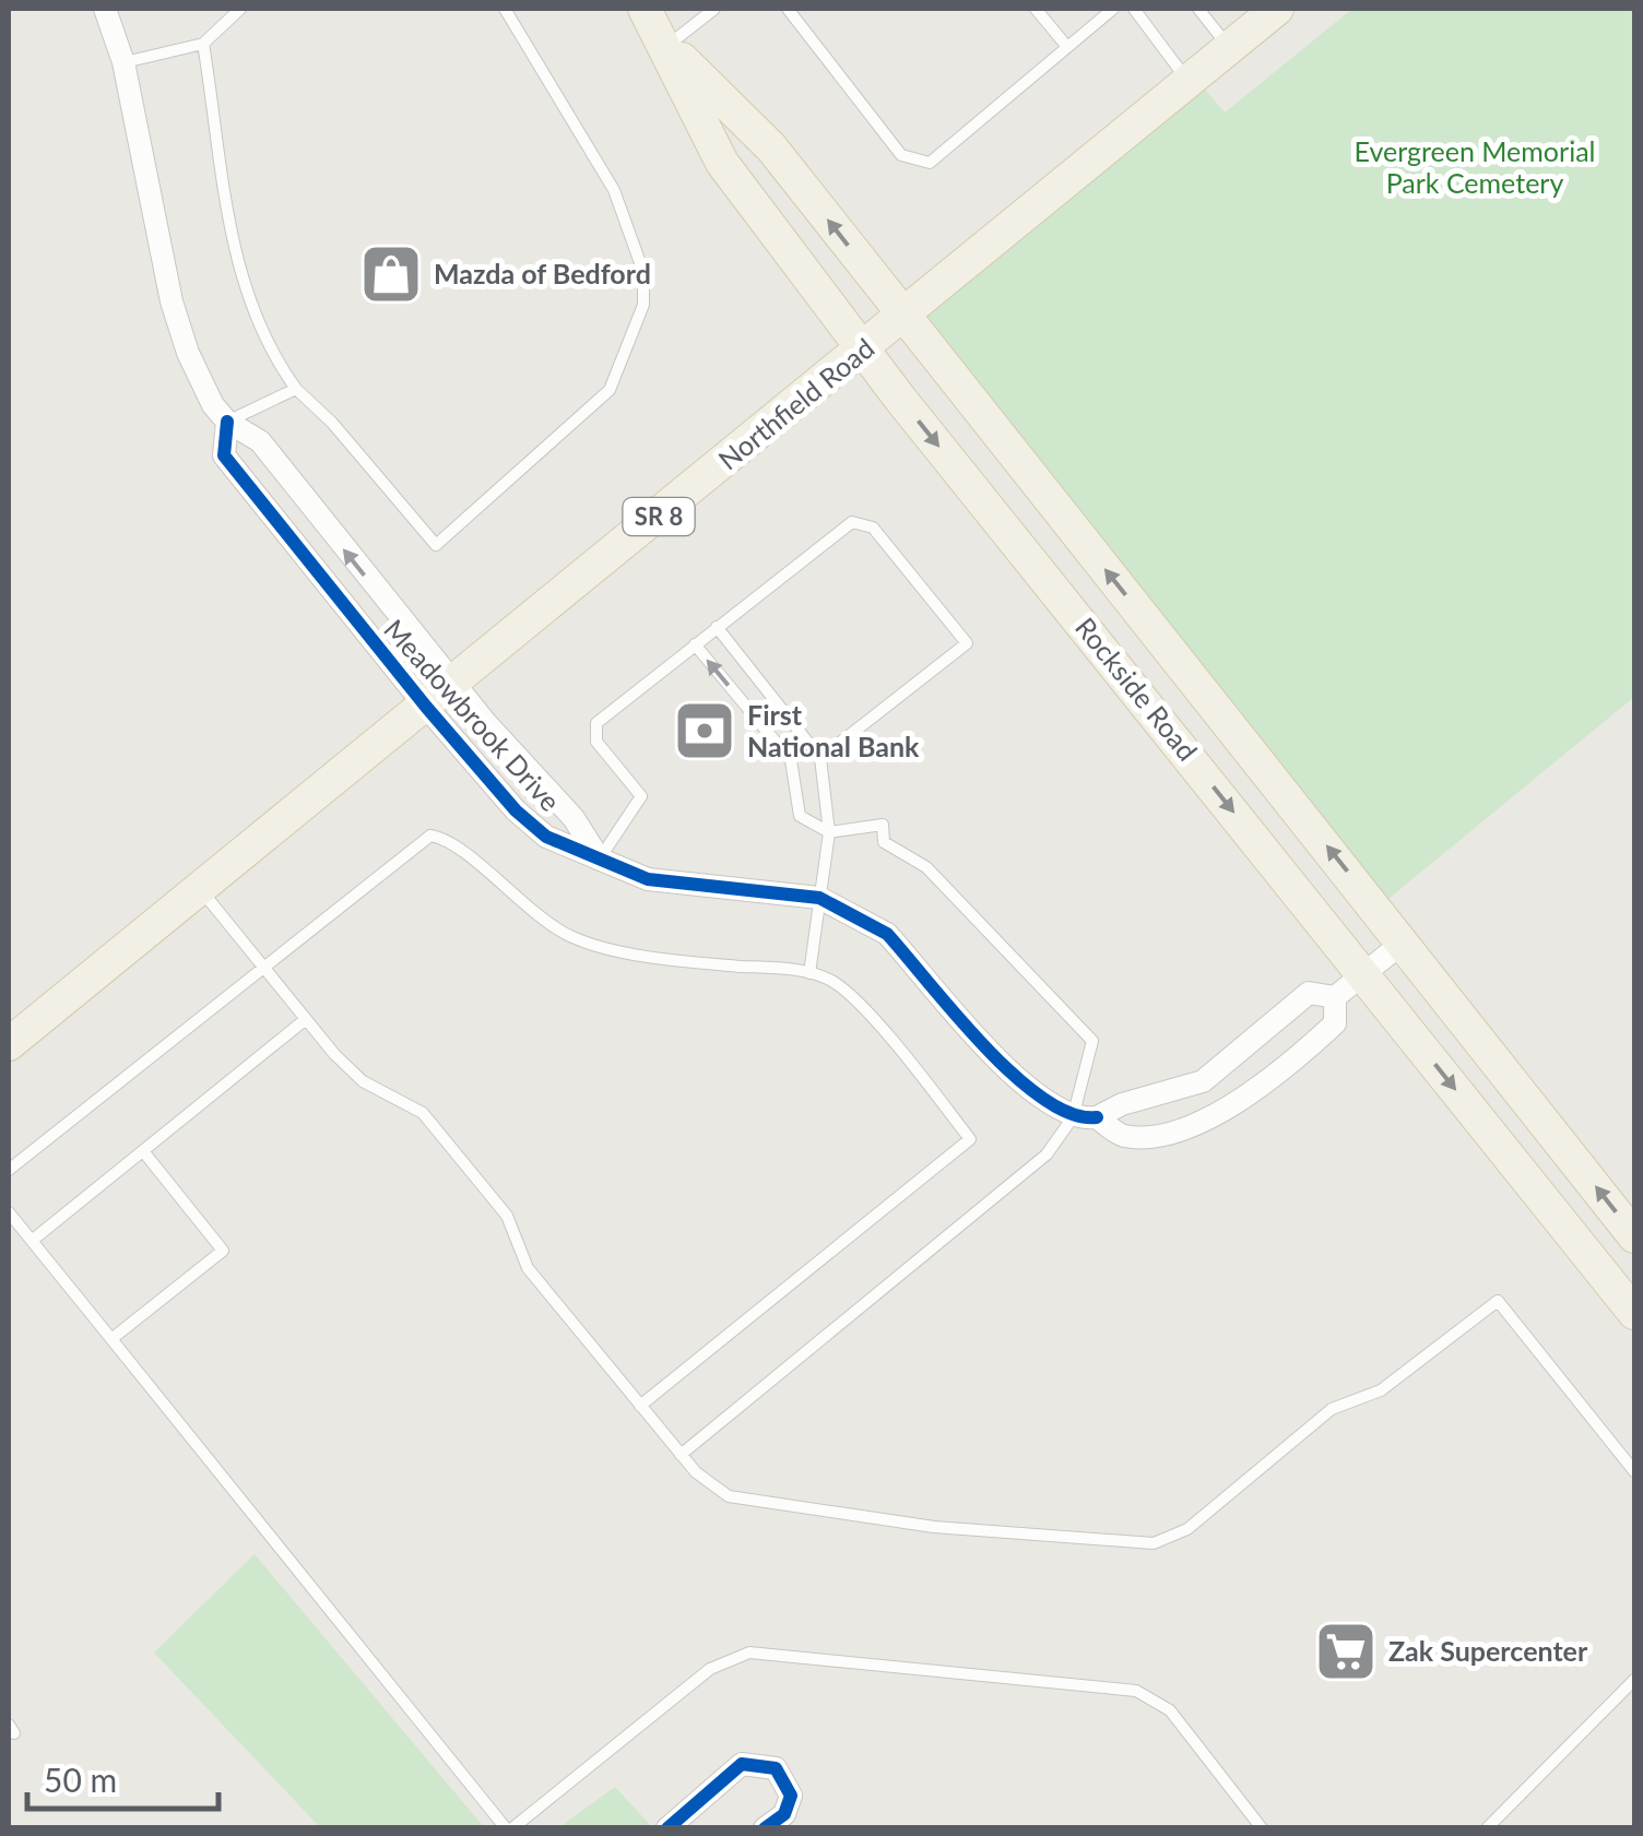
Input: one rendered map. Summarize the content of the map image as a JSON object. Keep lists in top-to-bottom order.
{
  "streets": {
    "main road": ["Northfield Road", "SR 8", "Rockside Road"],
    "street": ["Meadowbrook Drive"]
  },
  "crossings": [
    ["Northfield Road", "Rockside Road"],
    ["Northfield Road", "Meadowbrook Drive"]
  ],
  "parks": ["Evergreen Memorial Park Cemetery"],
  "places": {
    "shop": ["Mazda of Bedford"],
    "bank": ["First National Bank"],
    "supermarket": ["Zak Supercenter"]
  },
  "scale_bar": "50 m"
}
